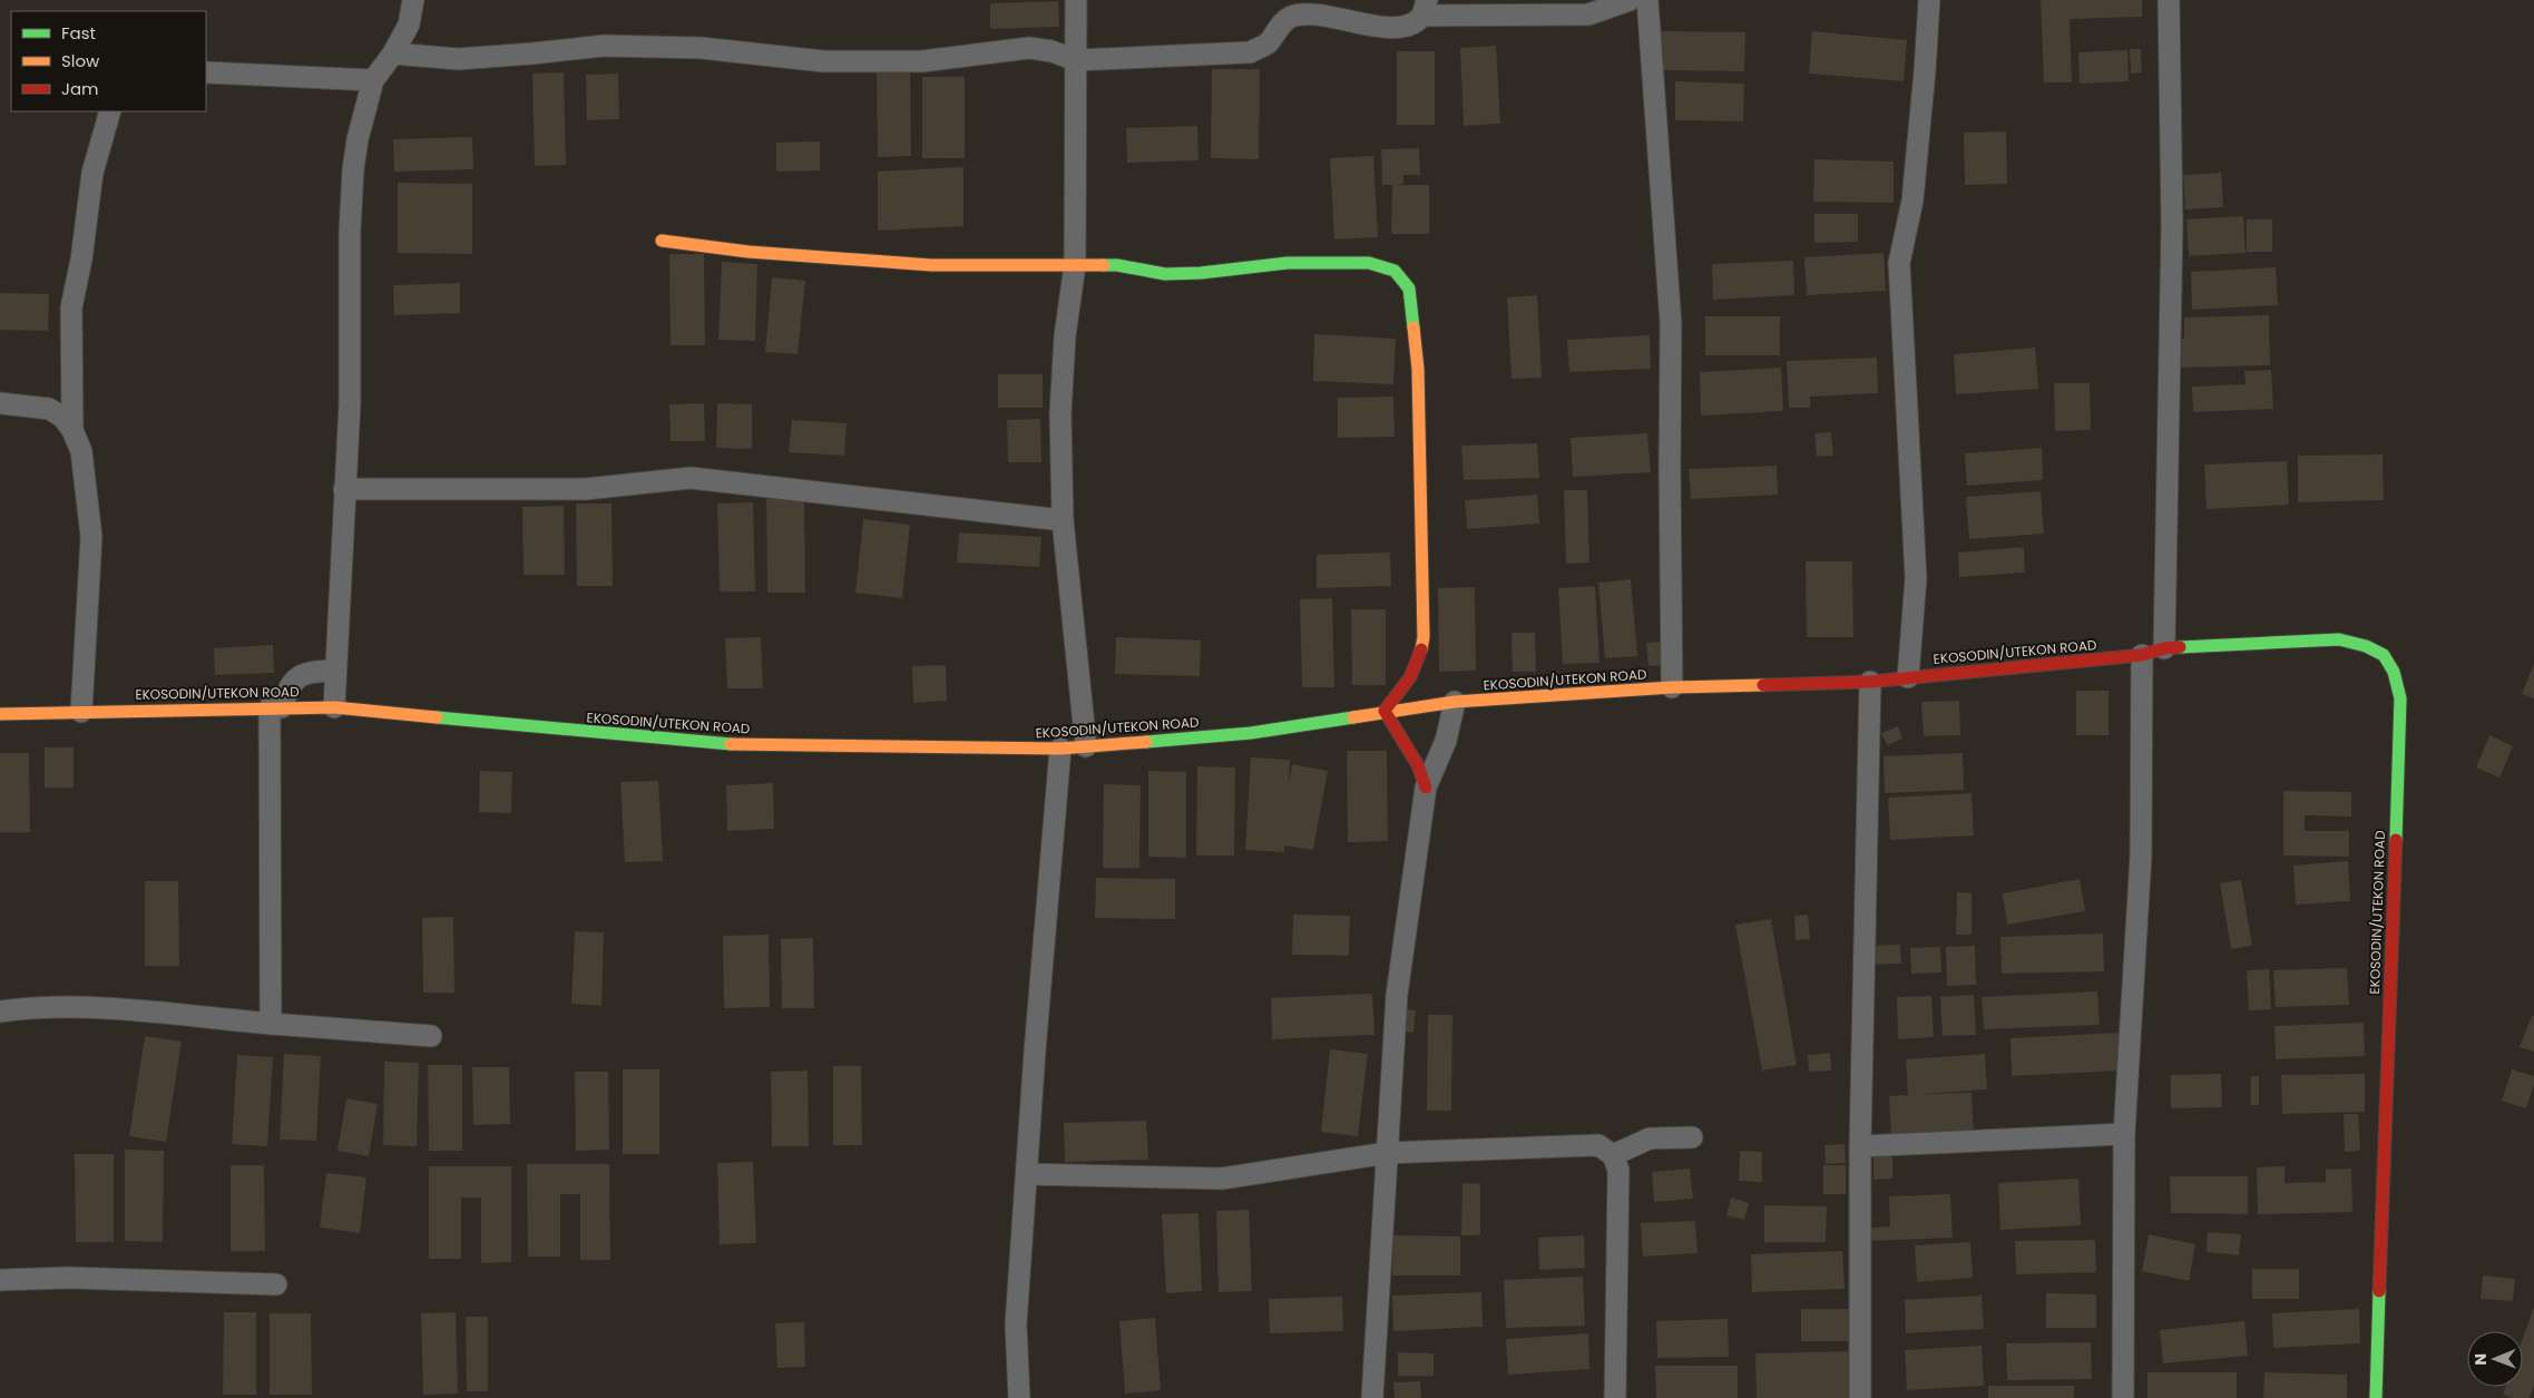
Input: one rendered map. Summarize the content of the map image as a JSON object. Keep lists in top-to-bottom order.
{
  "streets": {
    "street": ["EKOSODIN/UTEKON ROAD"]
  },
  "legend": ["Fast", "Slow", "Jam"],
  "north": "left"
}
